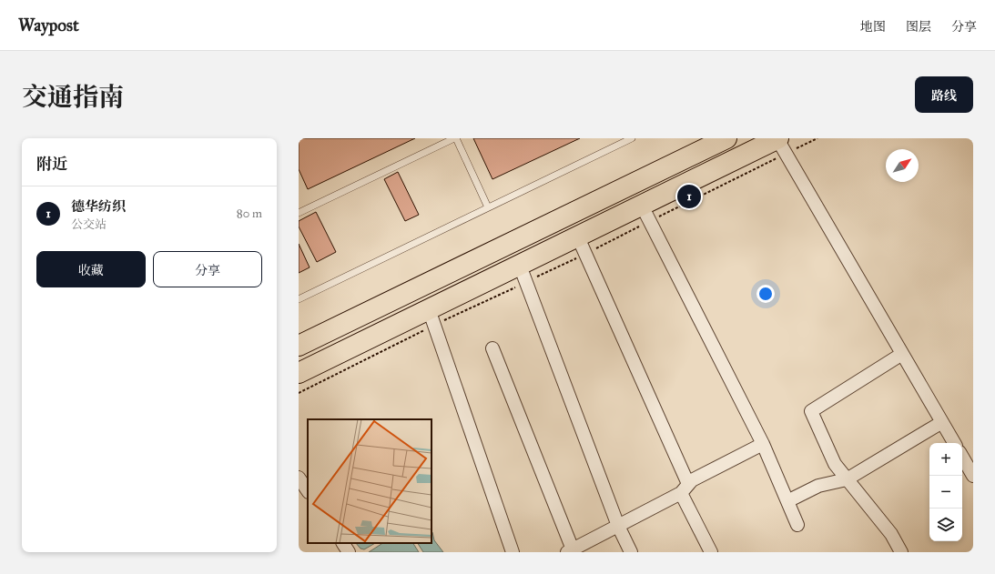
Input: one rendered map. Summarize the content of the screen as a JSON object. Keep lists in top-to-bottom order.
{
  "north": "top right",
  "page": {
    "header": "Waypost",
    "nav": ["地图", "图层", "分享"],
    "title": "交通指南",
    "buttons": [
      "路线",
      ["收藏", "分享"]
    ],
    "heading": "附近",
    "pins": "1",
    "list": [
      {
        "mark": "1",
        "name": "德华纺织",
        "note": "公交站",
        "value": "80 m"
      }
    ],
    "map_buttons": ["+", "−"]
  }
}
